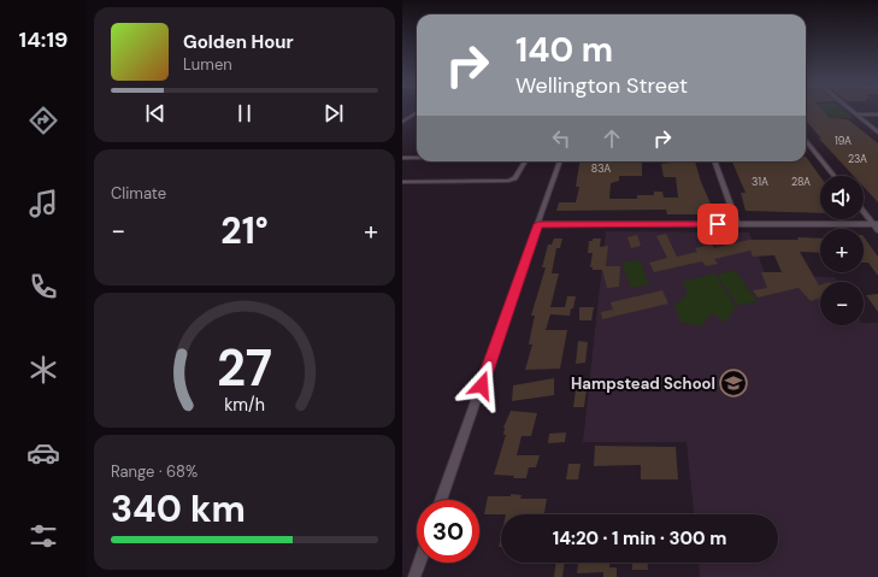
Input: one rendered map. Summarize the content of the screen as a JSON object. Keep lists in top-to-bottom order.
{
  "places": {
    "school or university": ["Hampstead School"]
  },
  "house_numbers": [
    "19A",
    "23A",
    "83A",
    "31A",
    "28A"
  ],
  "page": {
    "tabs": "14:19",
    "turn": ["140 m", "Wellington Street"],
    "song": ["Golden Hour", "Lumen"],
    "tile": [
      "Climate",
      ["Range · 68%", "340 km"]
    ],
    "map_buttons": ["+", "−"],
    "heat": ["−", "21°", "+"],
    "limit": "30",
    "trip": "14:20 · 1 min · 300 m",
    "gauge": ["27", "km/h"]
  }
}
